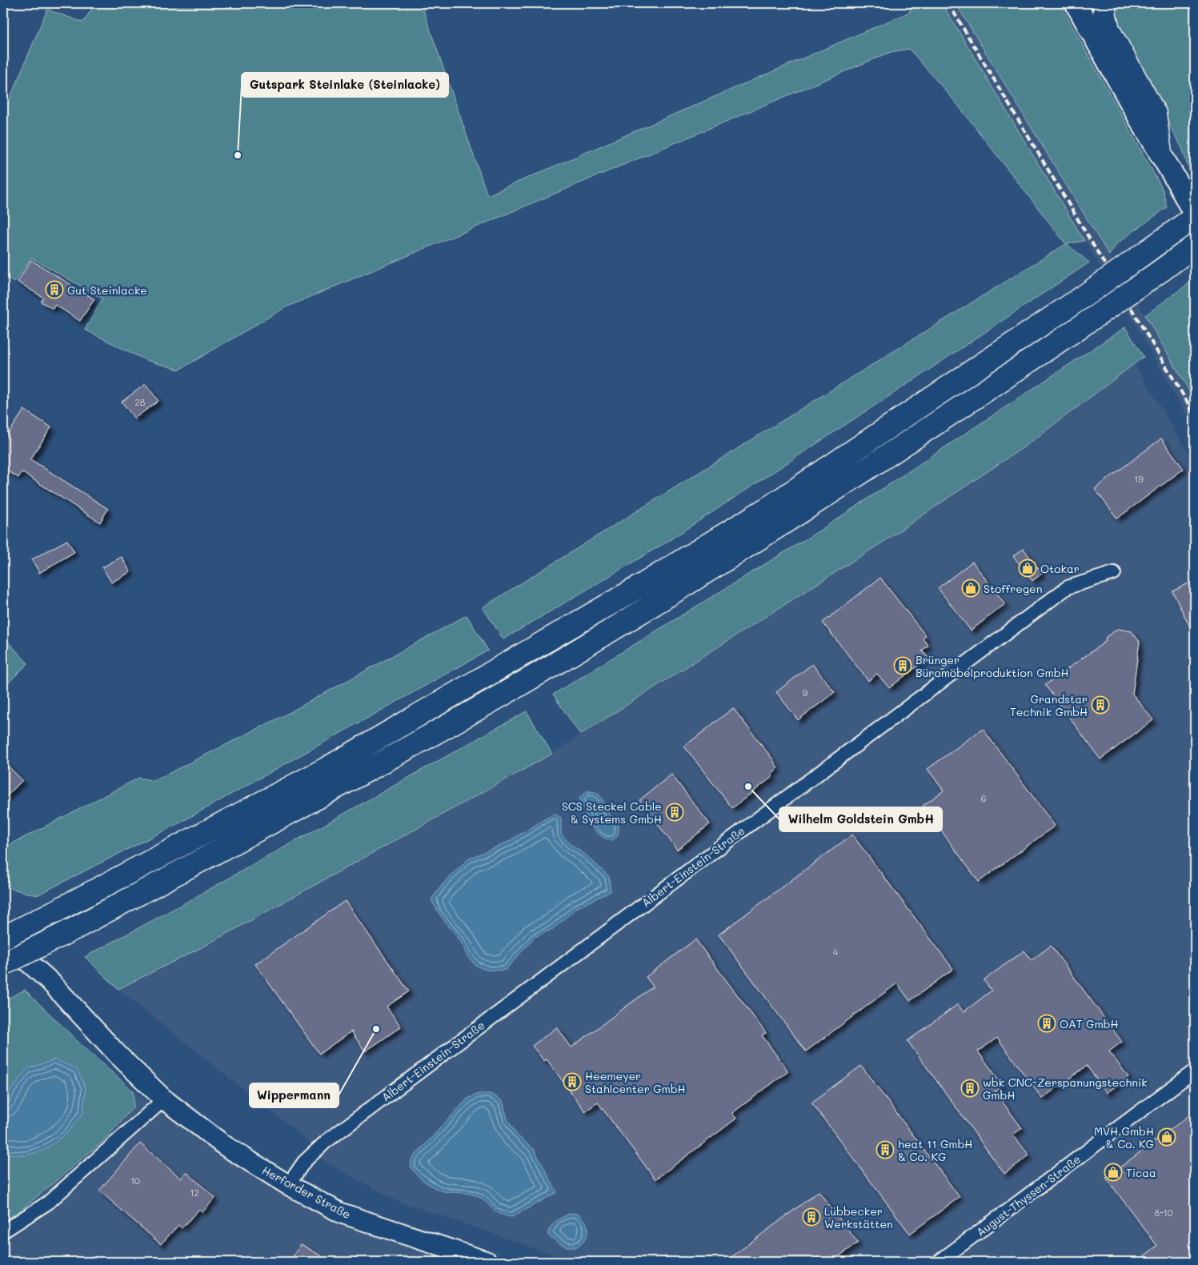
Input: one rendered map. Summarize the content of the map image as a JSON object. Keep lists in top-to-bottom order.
{
  "streets": {
    "street": ["Albert-Einstein-Straße", "Herforder Straße", "August-Thyssen-Straße"]
  },
  "crossings": [
    ["Albert-Einstein-Straße", "Herforder Straße"]
  ],
  "places": {
    "other": ["Gutspark Steinlake (Steinlacke)", "Wilhelm Goldstein GmbH", "Wippermann"],
    "building": [
      "Gut Steinlacke",
      "Brünger Büromöbelproduktion GmbH",
      "Grandstar Technik GmbH",
      "SCS Steckel Cable & Systems GmbH",
      "OAT GmbH",
      "Heemeyer Stahlcenter GmbH",
      "wbk CNC-Zerspanungstechnik GmbH",
      "heat 11 GmbH & Co. KG",
      "Lübbecker Werkstätten"
    ],
    "shop": [
      "Otokar",
      "Stoffregen",
      "MVH GmbH & Co. KG",
      "Ticaa"
    ]
  },
  "house_numbers": [
    "28",
    "19",
    "9",
    "6",
    "4",
    "10",
    "12",
    "8-10"
  ]
}
